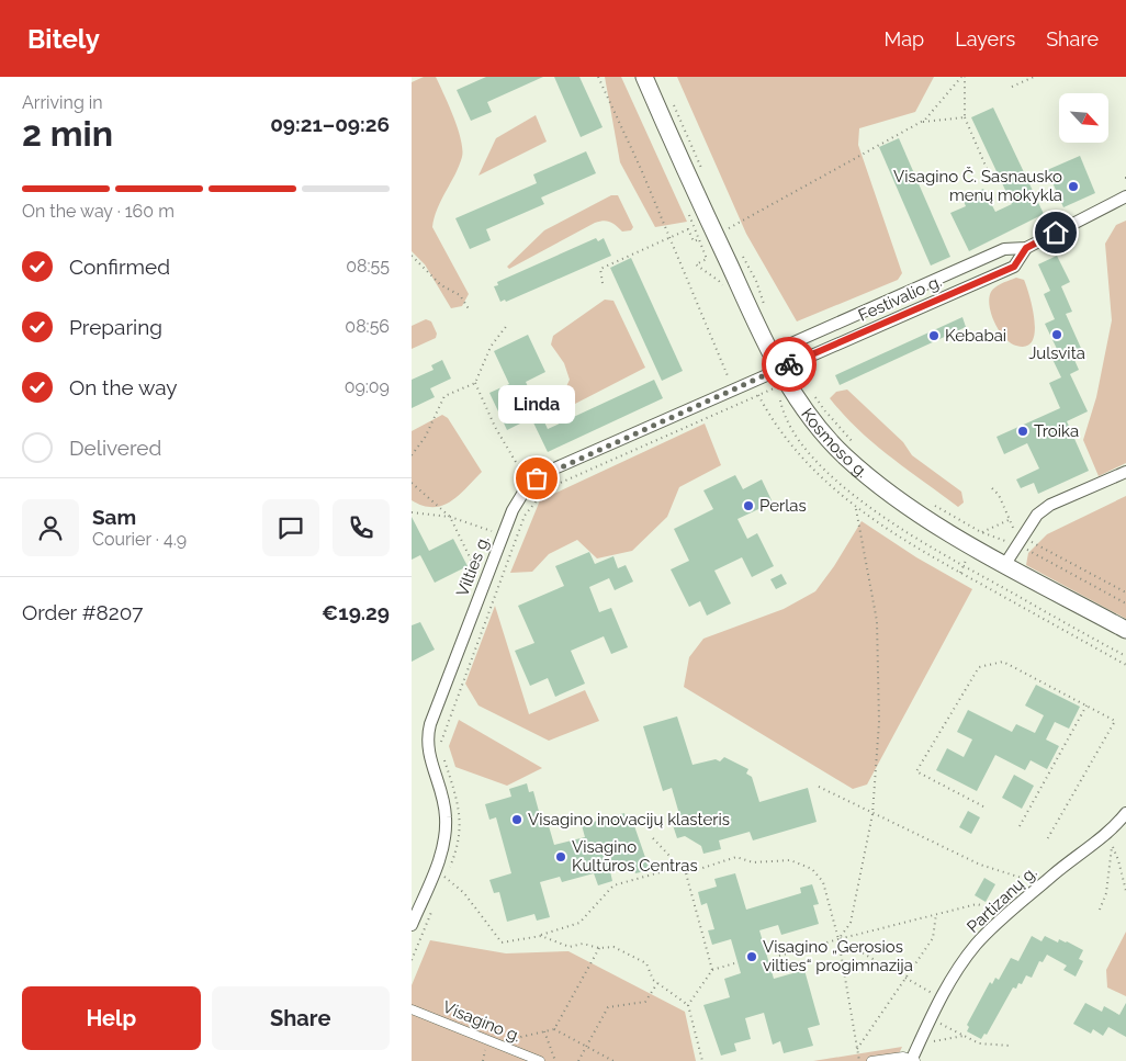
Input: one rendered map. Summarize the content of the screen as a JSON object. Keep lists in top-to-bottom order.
{
  "streets": {
    "main road": ["Kosmoso g."],
    "street": [
      "Festivalio g.",
      "Vilties g.",
      "Partizanų g.",
      "Visagino g."
    ]
  },
  "crossings": [
    ["Festivalio g.", "Kosmoso g."],
    ["Festivalio g.", "Vilties g."],
    ["Kosmoso g.", "Vilties g."]
  ],
  "places": [
    "Visagino Č. Sasnausko menų mokykla",
    "Julsvita",
    "Kebabai",
    "Troika",
    "Linda",
    "Perlas",
    "Visagino inovacijų klasteris",
    "Visagino Kultūros Centras",
    "Visagino „Gerosios vilties“ progimnazija"
  ],
  "north": "bottom right",
  "page": {
    "header": "Bitely",
    "nav": ["Map", "Layers", "Share"],
    "heading": ["2 min", "Arriving in", "09:21–09:26"],
    "panel": [
      "Sam",
      "Courier · 4.9",
      "Order #8207",
      "€19.29"
    ],
    "bar": "On the way · 160 m",
    "list": [
      ["Confirmed", "08:55"],
      ["Preparing", "08:56"],
      ["On the way", "09:09"],
      "Delivered"
    ],
    "bubble": "Linda",
    "buttons": ["Help", "Share"]
  }
}
